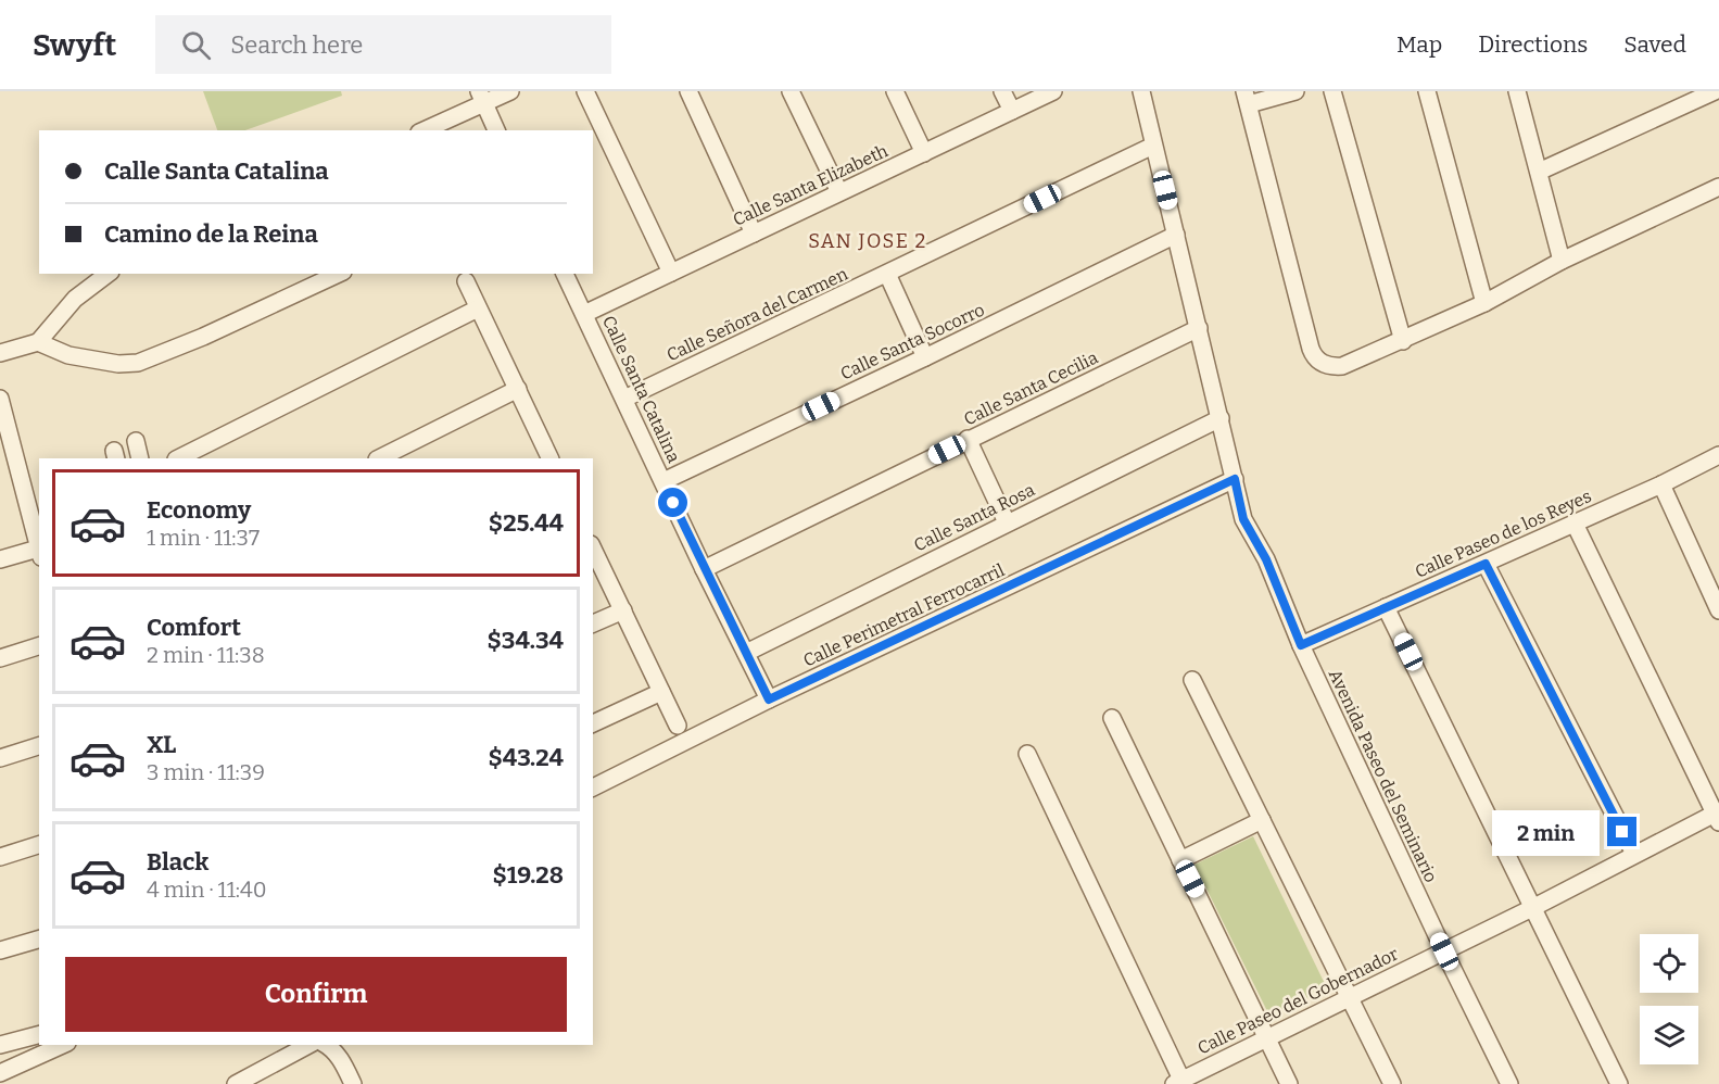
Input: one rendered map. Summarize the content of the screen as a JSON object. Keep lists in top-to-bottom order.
{
  "streets": {
    "street": [
      "Calle Santa Elizabeth",
      "Calle Señora del Carmen",
      "Calle Santa Socorro",
      "Calle Santa Cecilia",
      "Calle Santa Catalina",
      "Calle Santa Rosa",
      "Calle Paseo de los Reyes",
      "Calle Perimetral Ferrocarril",
      "Avenida Paseo del Seminario",
      "Calle Paseo del Gobernador"
    ]
  },
  "crossings": [
    ["Calle Santa Elizabeth", "Calle Santa Catalina"],
    ["Calle Señora del Carmen", "Calle Santa Catalina"],
    ["Calle Señora del Carmen", "Avenida Paseo del Seminario"],
    ["Calle Santa Socorro", "Calle Santa Catalina"],
    ["Calle Santa Socorro", "Avenida Paseo del Seminario"],
    ["Calle Santa Cecilia", "Calle Santa Catalina"],
    ["Calle Santa Cecilia", "Avenida Paseo del Seminario"],
    ["Calle Santa Catalina", "Calle Santa Rosa"],
    ["Calle Santa Catalina", "Calle Perimetral Ferrocarril"],
    ["Calle Santa Rosa", "Avenida Paseo del Seminario"],
    ["Calle Paseo de los Reyes", "Avenida Paseo del Seminario"],
    ["Calle Perimetral Ferrocarril", "Avenida Paseo del Seminario"],
    ["Avenida Paseo del Seminario", "Calle Paseo del Gobernador"]
  ],
  "districts": ["SAN JOSE 2"],
  "page": {
    "header": "Swyft",
    "search": "Search here",
    "nav": ["Map", "Directions", "Saved"],
    "banner": ["Calle Santa Catalina", "Camino de la Reina"],
    "list": [
      {
        "name": "Economy",
        "note": "1 min · 11:37",
        "value": "$25.44"
      },
      {
        "name": "Comfort",
        "note": "2 min · 11:38",
        "value": "$34.34"
      },
      {
        "name": "XL",
        "note": "3 min · 11:39",
        "value": "$43.24"
      },
      {
        "name": "Black",
        "note": "4 min · 11:40",
        "value": "$19.28"
      }
    ],
    "bubble": "2 min",
    "buttons": "Confirm"
  }
}
